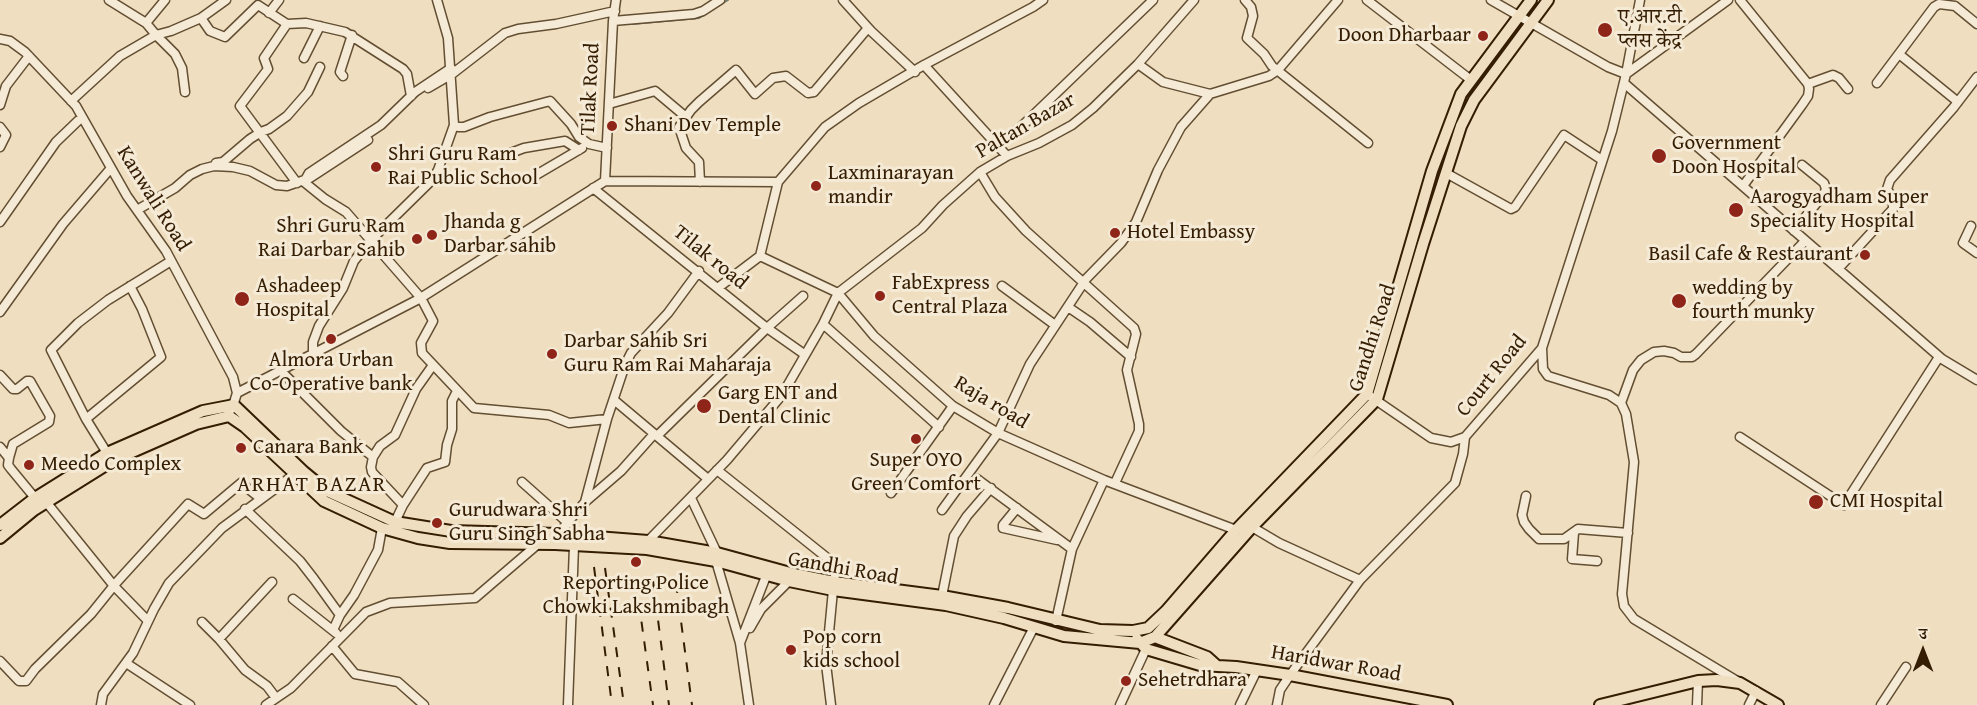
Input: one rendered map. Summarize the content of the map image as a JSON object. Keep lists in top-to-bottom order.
{
  "streets": {
    "main road": ["Gandhi Road", "Haridwar Road"],
    "street": [
      "Tilak Road",
      "Paltan Bazar",
      "Kanwali Road",
      "Tilak road",
      "Court Road",
      "Raja road"
    ]
  },
  "crossings": [
    ["Paltan Bazar", "Raja road"],
    ["Gandhi Road", "Raja road"],
    ["Gandhi Road", "Haridwar Road"],
    ["Court Road", "Haridwar Road"]
  ],
  "districts": ["ARHAT BAZAR"],
  "places": [
    "ए.आर.टी. प्लस केंद्र",
    "Doon Dharbaar",
    "Shani Dev Temple",
    "Government Doon Hospital",
    "Shri Guru Ram Rai Public School",
    "Laxminarayan mandir",
    "Aarogyadham Super Speciality Hospital",
    "Hotel Embassy",
    "Jhanda g Darbar sahib",
    "Shri Guru Ram Rai Darbar Sahib",
    "Basil Cafe & Restaurant",
    "FabExpress Central Plaza",
    "Ashadeep Hospital",
    "wedding by fourth munky",
    "Almora Urban Co-Operative bank",
    "Darbar Sahib Sri Guru Ram Rai Maharaja",
    "Garg ENT and Dental Clinic",
    "Super OYO Green Comfort",
    "Canara Bank",
    "Meedo Complex",
    "CMI Hospital",
    "Gurudwara Shri Guru Singh Sabha",
    "Reporting Police Chowki Lakshmibagh",
    "Pop corn kids school",
    "Sehetrdhara"
  ],
  "north": "top"
}
